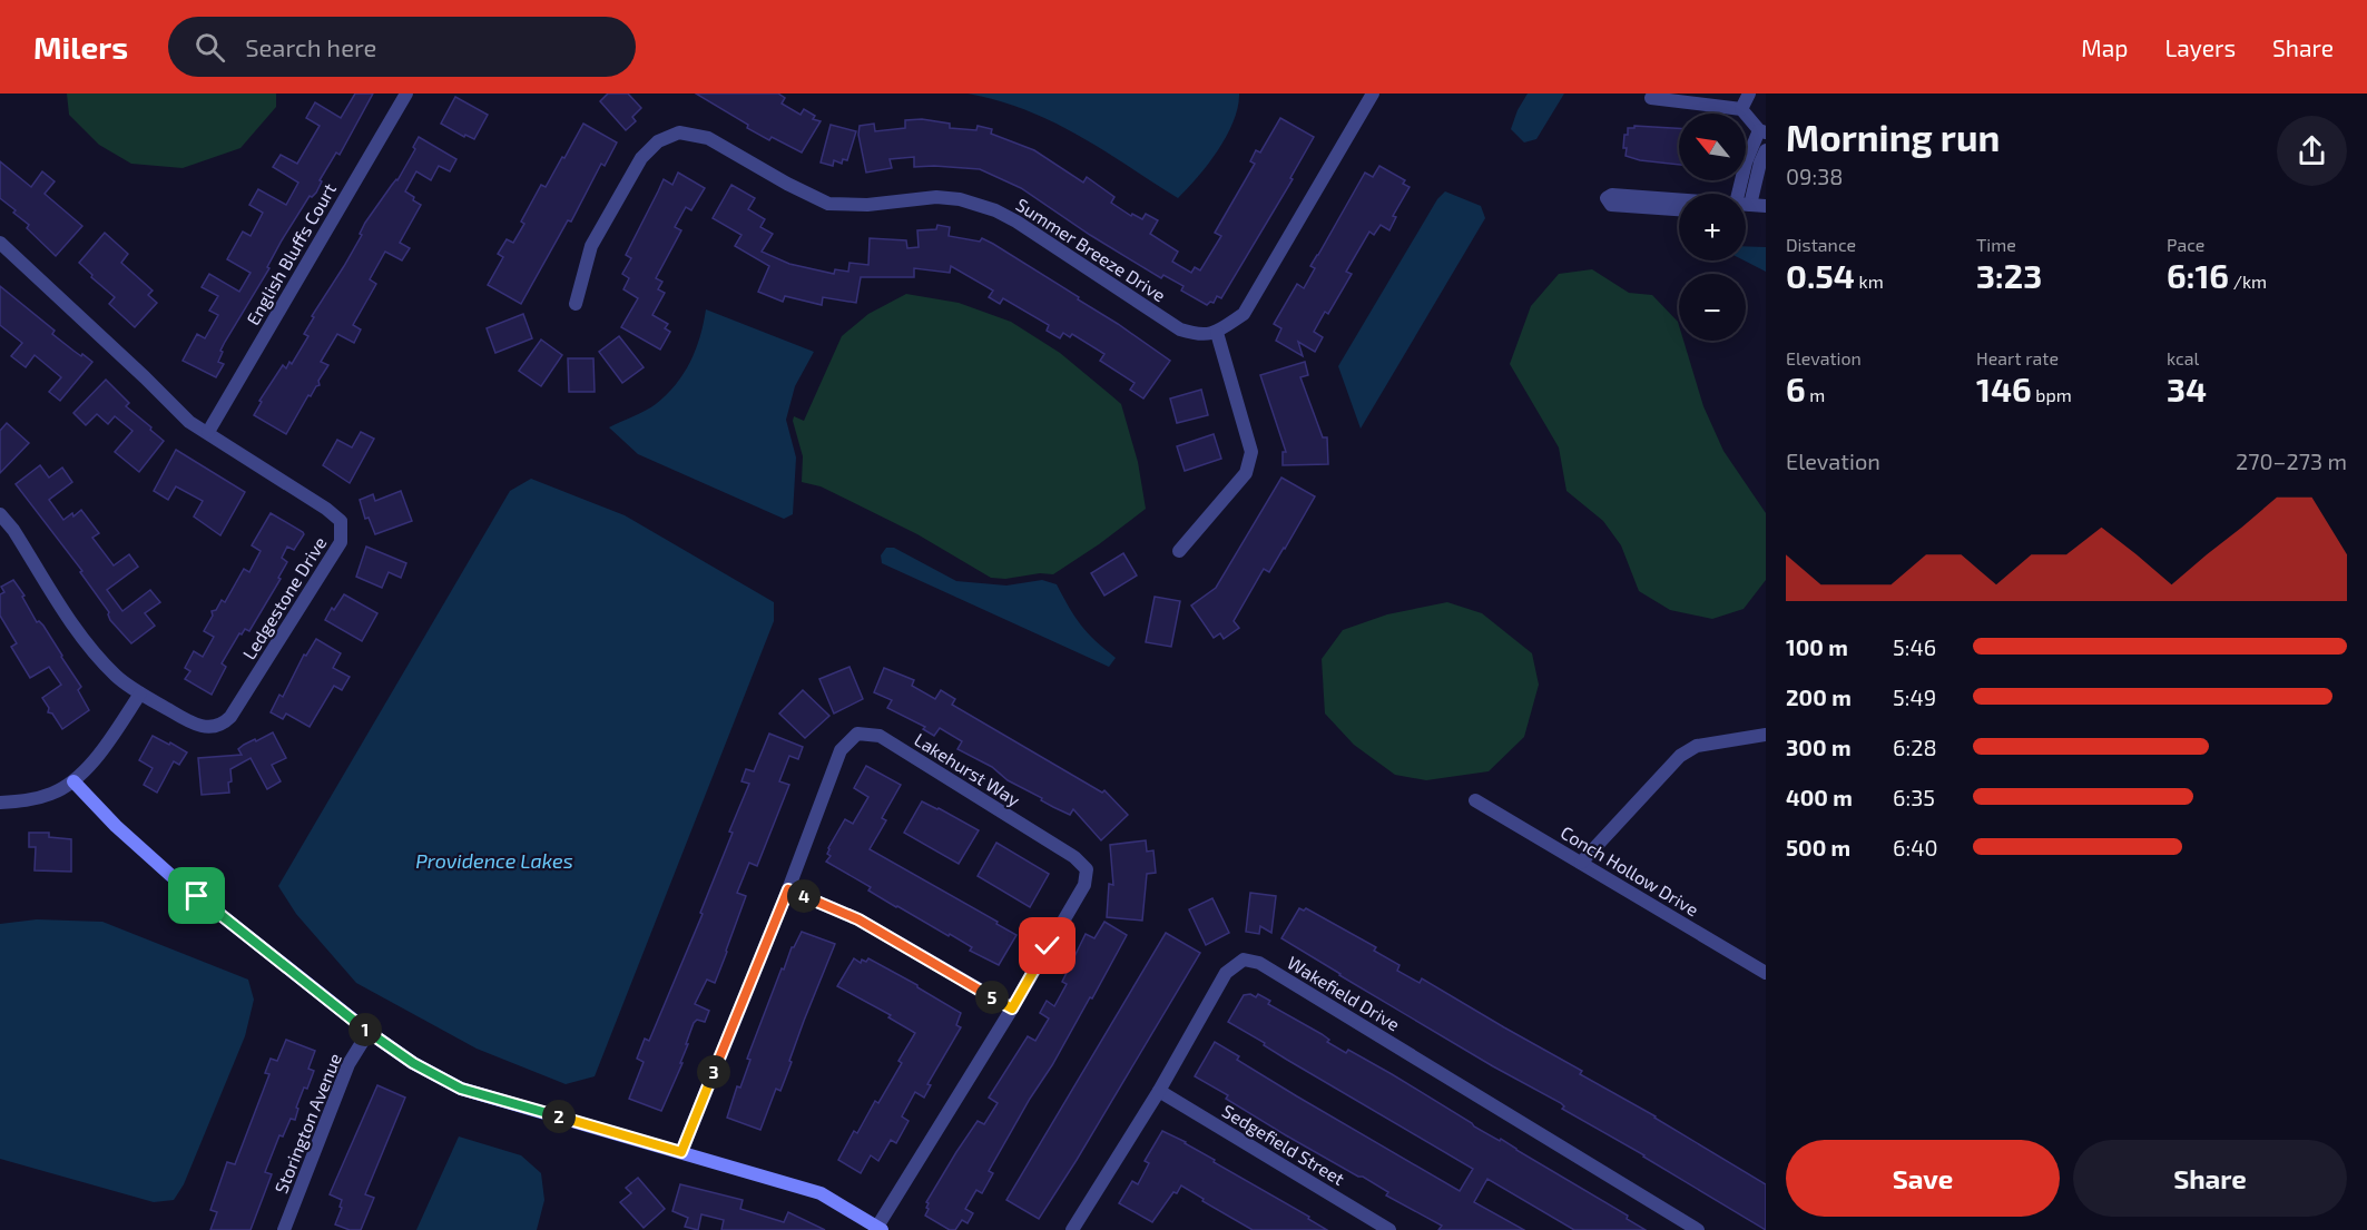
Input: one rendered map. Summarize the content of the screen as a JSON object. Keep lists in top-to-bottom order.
{
  "streets": {
    "street": [
      "Summer Breeze Drive",
      "English Bluffs Court",
      "Ledgestone Drive",
      "Lakehurst Way",
      "Conch Hollow Drive",
      "Wakefield Drive",
      "Storington Avenue",
      "Sedgefield Street"
    ]
  },
  "crossings": [
    ["English Bluffs Court", "Ledgestone Drive"],
    ["Wakefield Drive", "Sedgefield Street"]
  ],
  "water": ["Providence Lakes"],
  "north": "top left",
  "page": {
    "header": "Milers",
    "search": "Search here",
    "nav": ["Map", "Layers", "Share"],
    "heading": ["Morning run", "09:38"],
    "map_buttons": ["+", "−"],
    "stats": [
      ["Distance", "0.54 km"],
      ["Time", "3:23"],
      ["Pace", "6:16 /km"],
      ["Elevation", "6 m"],
      ["Heart rate", "146 bpm"],
      ["kcal", "34"]
    ],
    "chart": ["Elevation", "270–273 m"],
    "list": [
      {
        "name": "100 m",
        "note": "5:46"
      },
      {
        "name": "200 m",
        "note": "5:49"
      },
      {
        "name": "300 m",
        "note": "6:28"
      },
      {
        "name": "400 m",
        "note": "6:35"
      },
      {
        "name": "500 m",
        "note": "6:40"
      }
    ],
    "pins": [
      "4",
      "5",
      "1",
      "3",
      "2"
    ],
    "buttons": ["Save", "Share"]
  }
}
